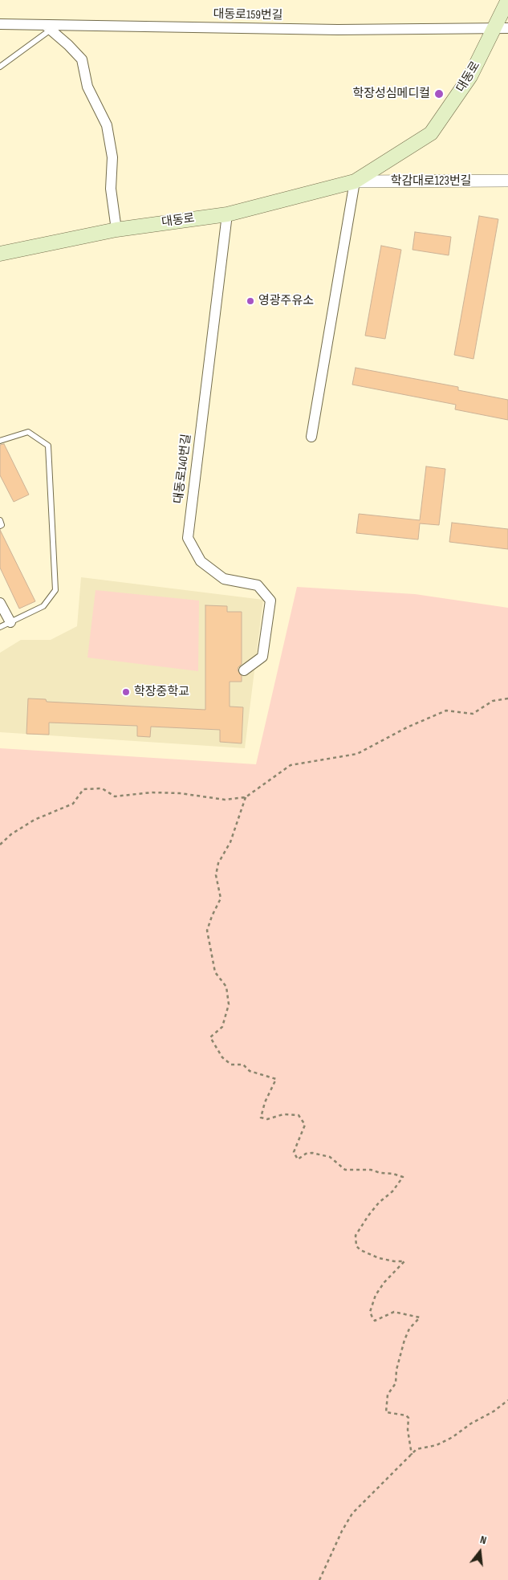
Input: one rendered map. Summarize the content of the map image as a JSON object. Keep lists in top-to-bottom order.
{
  "streets": {
    "main road": ["대동로"],
    "street": ["대동로159번길", "학감대로123번길", "대동로140번길"]
  },
  "crossings": [
    ["대동로159번길", "대동로"],
    ["대동로", "학감대로123번길"],
    ["대동로", "대동로140번길"]
  ],
  "places": ["학장성심메디컬", "영광주유소", "학장중학교"],
  "north": "top"
}
